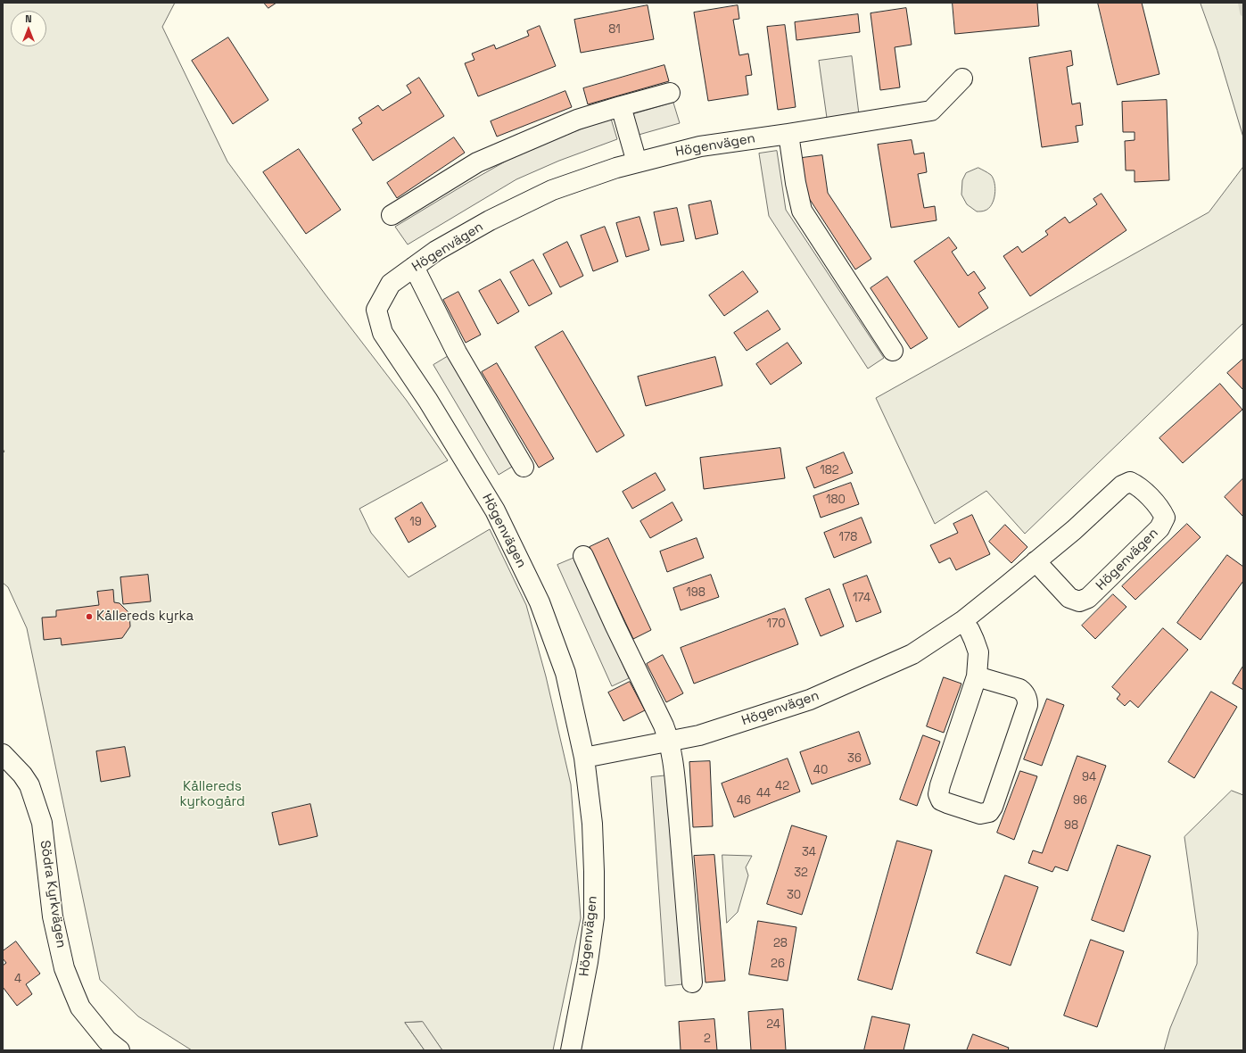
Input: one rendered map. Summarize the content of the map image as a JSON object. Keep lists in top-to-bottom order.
{
  "streets": {
    "street": ["Högenvägen", "Södra Kyrkvägen"]
  },
  "parks": ["Kållereds kyrkogård"],
  "places": ["Kållereds kyrka"],
  "house_numbers": [
    "81",
    "182",
    "180",
    "19",
    "178",
    "198",
    "174",
    "170",
    "36",
    "40",
    "94",
    "42",
    "44",
    "46",
    "96",
    "98",
    "34",
    "32",
    "30",
    "28",
    "26",
    "4",
    "24",
    "2"
  ],
  "north": "top"
}
